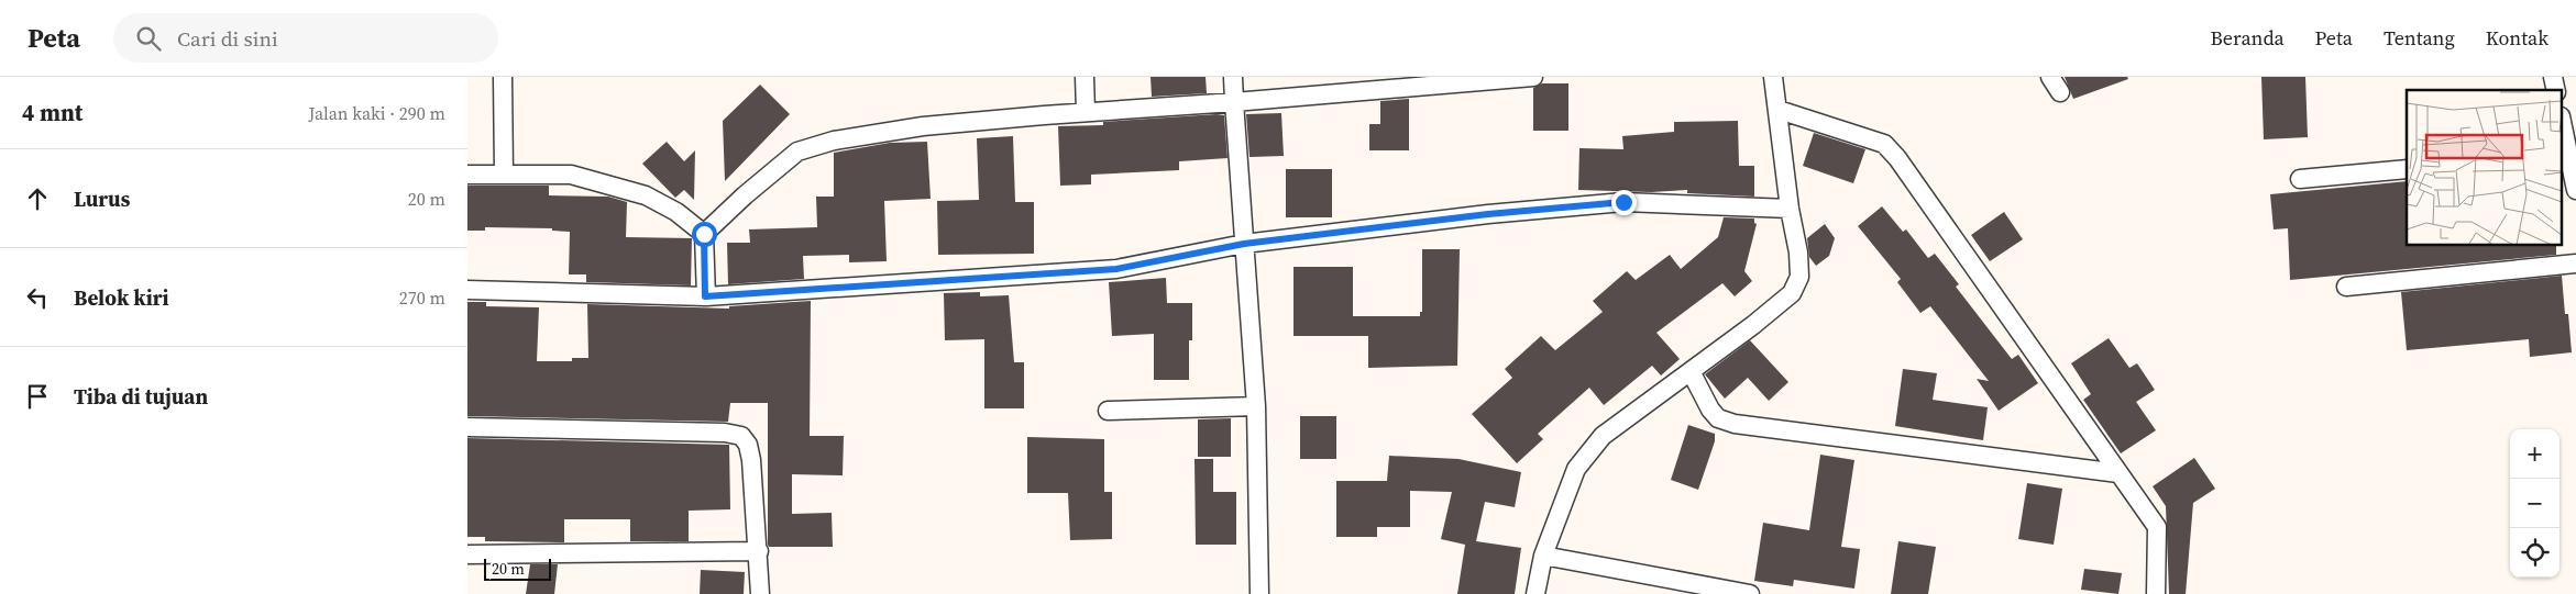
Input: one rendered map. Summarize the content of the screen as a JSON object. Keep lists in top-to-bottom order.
{
  "scale_bar": "20 m",
  "page": {
    "header": "Peta",
    "search": "Cari di sini",
    "nav": [
      "Beranda",
      "Peta",
      "Tentang",
      "Kontak"
    ],
    "heading": ["4 mnt", "Jalan kaki · 290 m"],
    "list": [
      ["Lurus", "20 m"],
      ["Belok kiri", "270 m"],
      "Tiba di tujuan"
    ],
    "map_buttons": ["+", "−"],
    "scale": "20 m"
  }
}
